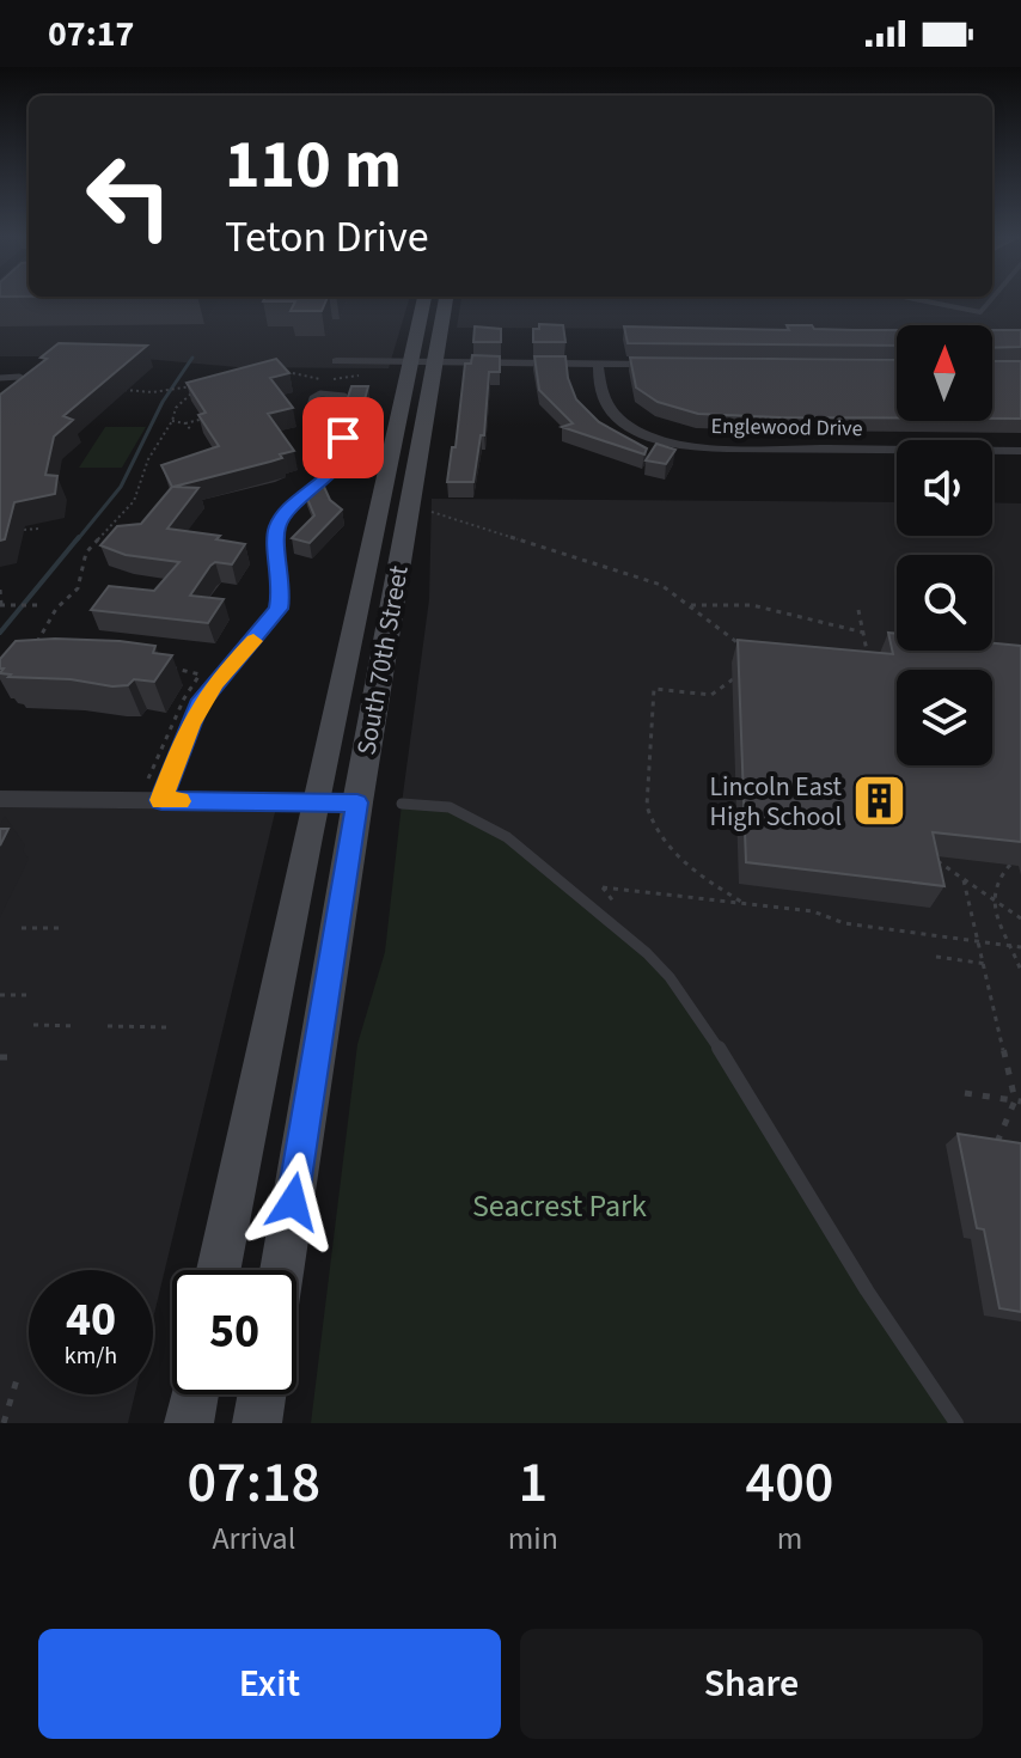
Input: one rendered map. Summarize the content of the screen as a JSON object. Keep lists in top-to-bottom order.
{
  "streets": {
    "main road": ["South 70th Street"],
    "street": ["Englewood Drive"]
  },
  "parks": ["Seacrest Park"],
  "places": {
    "building": ["Lincoln East High School"]
  },
  "north": "top",
  "page": {
    "status": "07:17",
    "turn": ["110 m", "Teton Drive"],
    "speed": "40 km/h",
    "limit": "50",
    "eta": [
      "07:18",
      "Arrival",
      "1",
      "min",
      "400",
      "m"
    ],
    "buttons": ["Exit", "Share"]
  }
}
